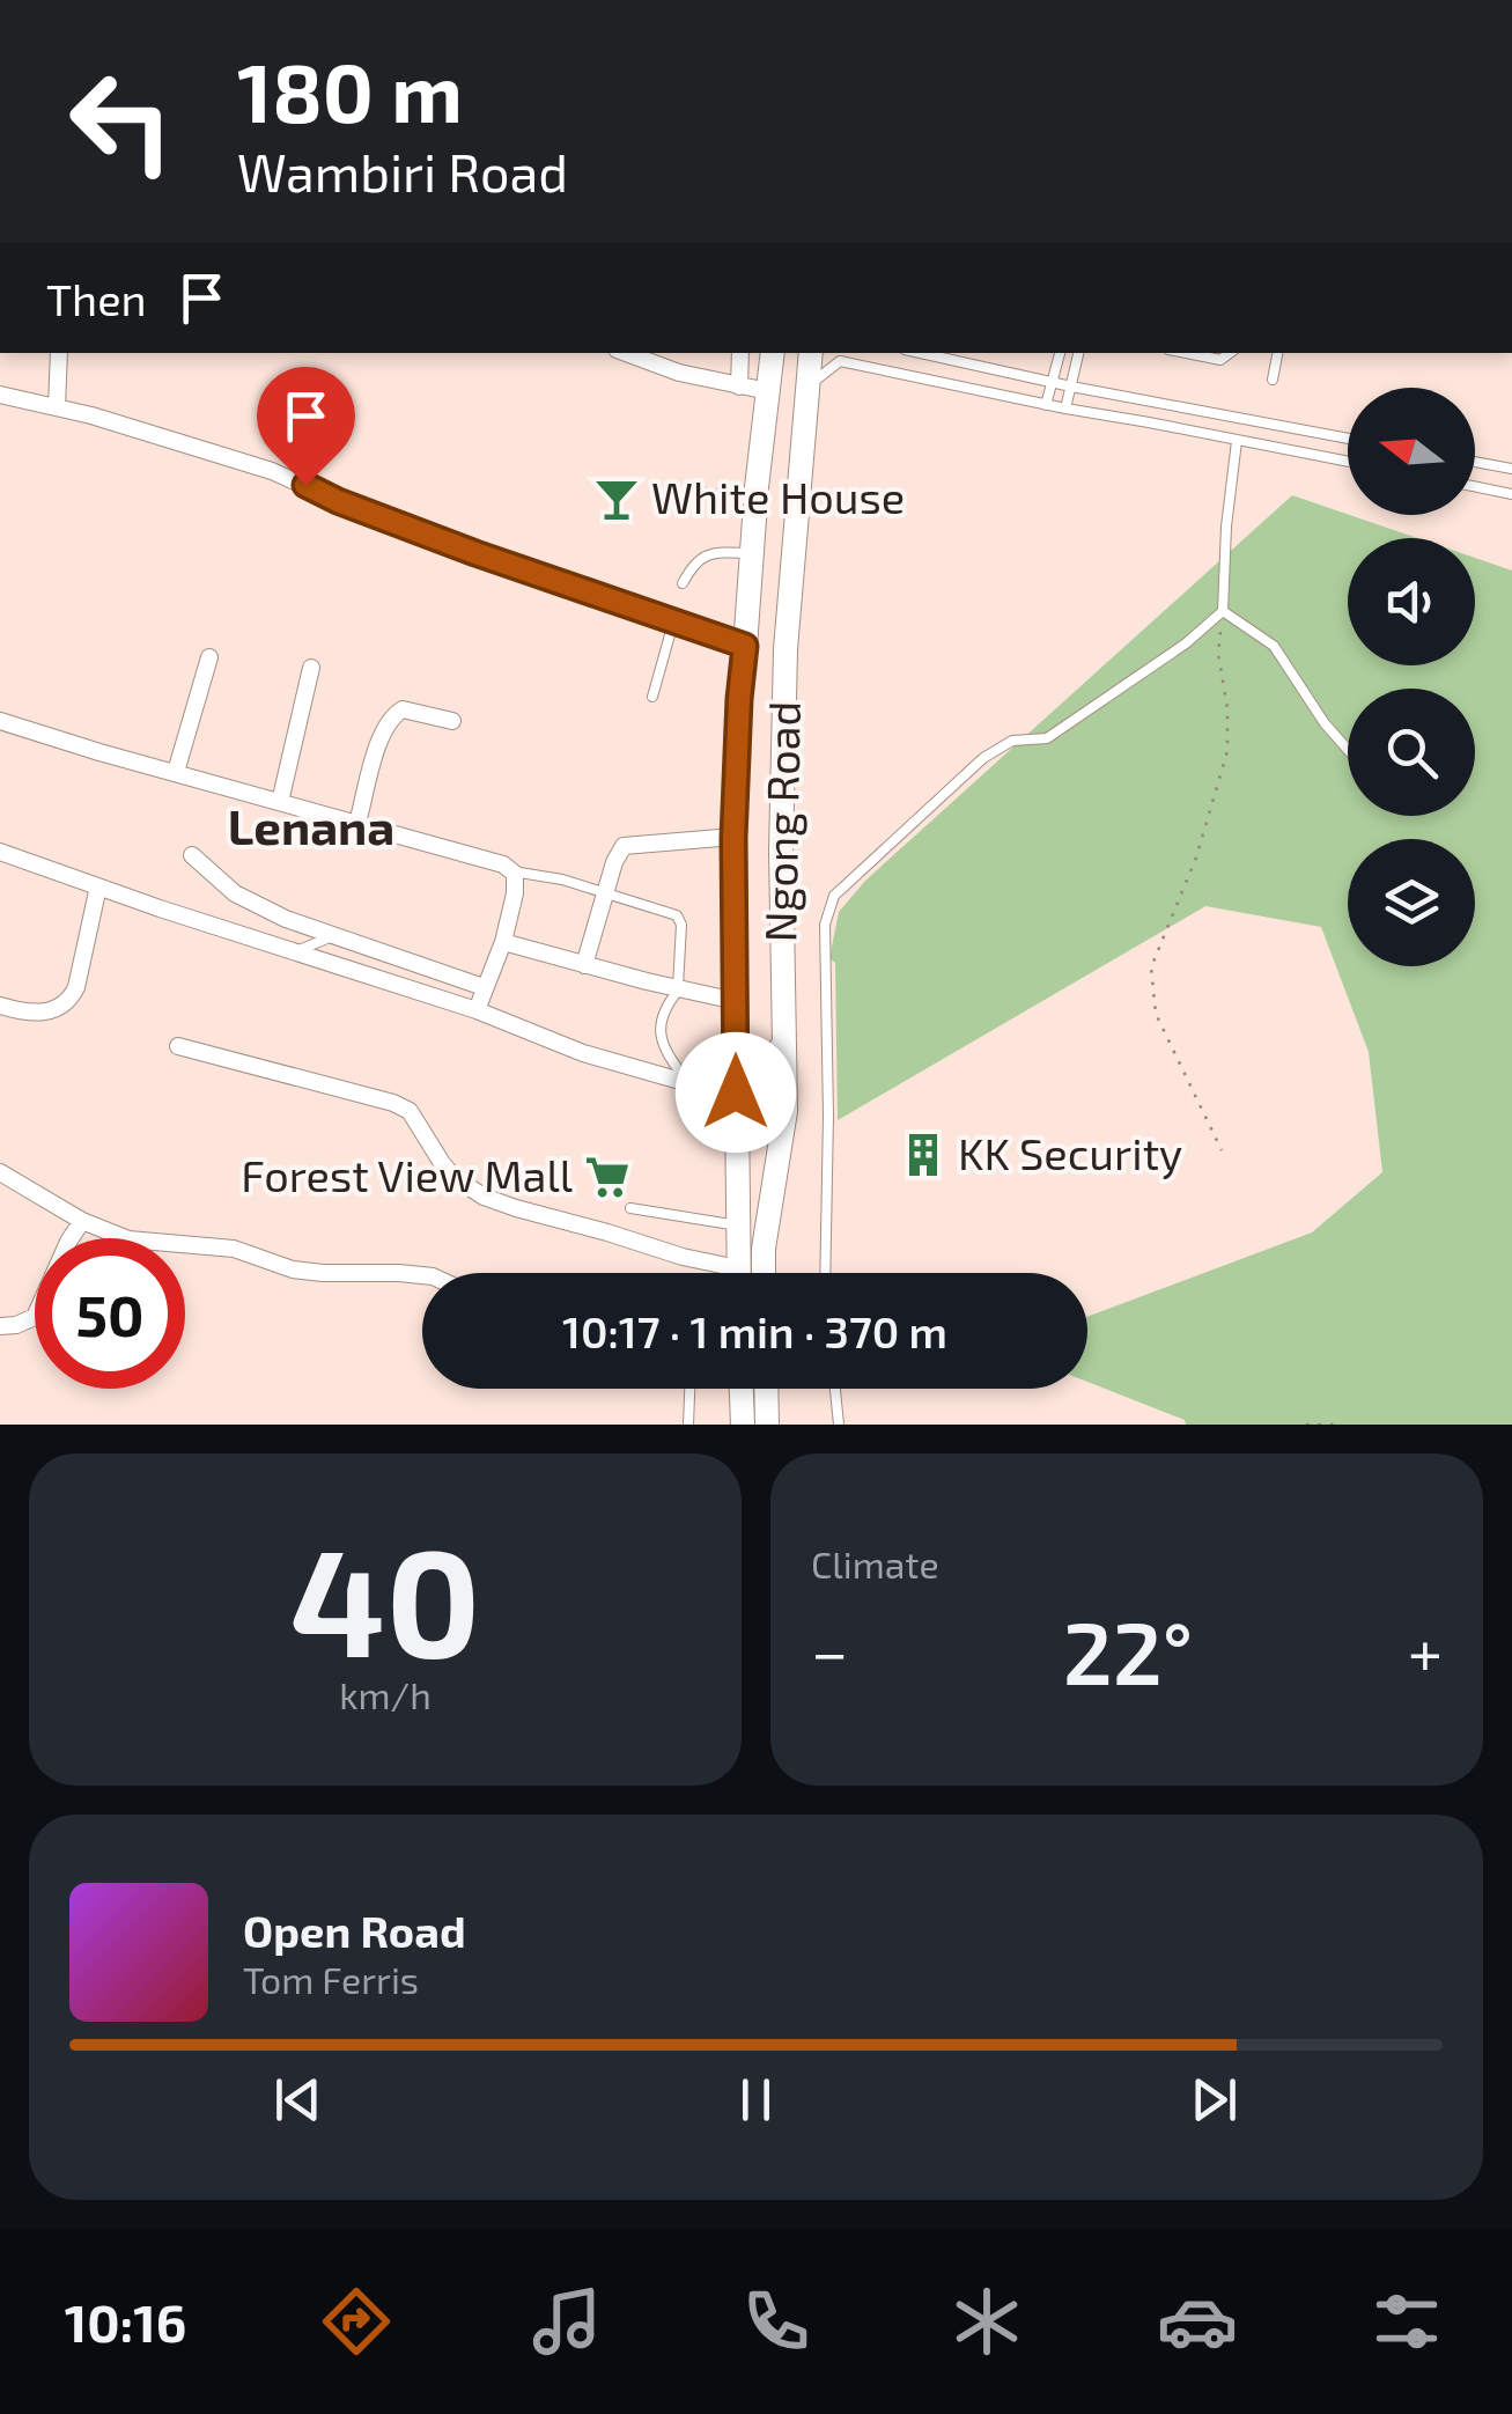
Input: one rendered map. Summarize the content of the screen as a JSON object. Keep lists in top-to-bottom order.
{
  "streets": {
    "main road": ["Ngong Road"]
  },
  "districts": ["Lenana"],
  "places": {
    "bar": ["White House"],
    "building": ["KK Security"],
    "supermarket": ["Forest View Mall"]
  },
  "north": "left",
  "page": {
    "turn": ["180 m", "Wambiri Road"],
    "then": "Then",
    "limit": "50",
    "trip": "10:17 · 1 min · 370 m",
    "tile": [
      ["40", "km/h"],
      "Climate"
    ],
    "heat": ["−", "22°", "+"],
    "song": ["Open Road", "Tom Ferris"],
    "tabs": "10:16"
  }
}
